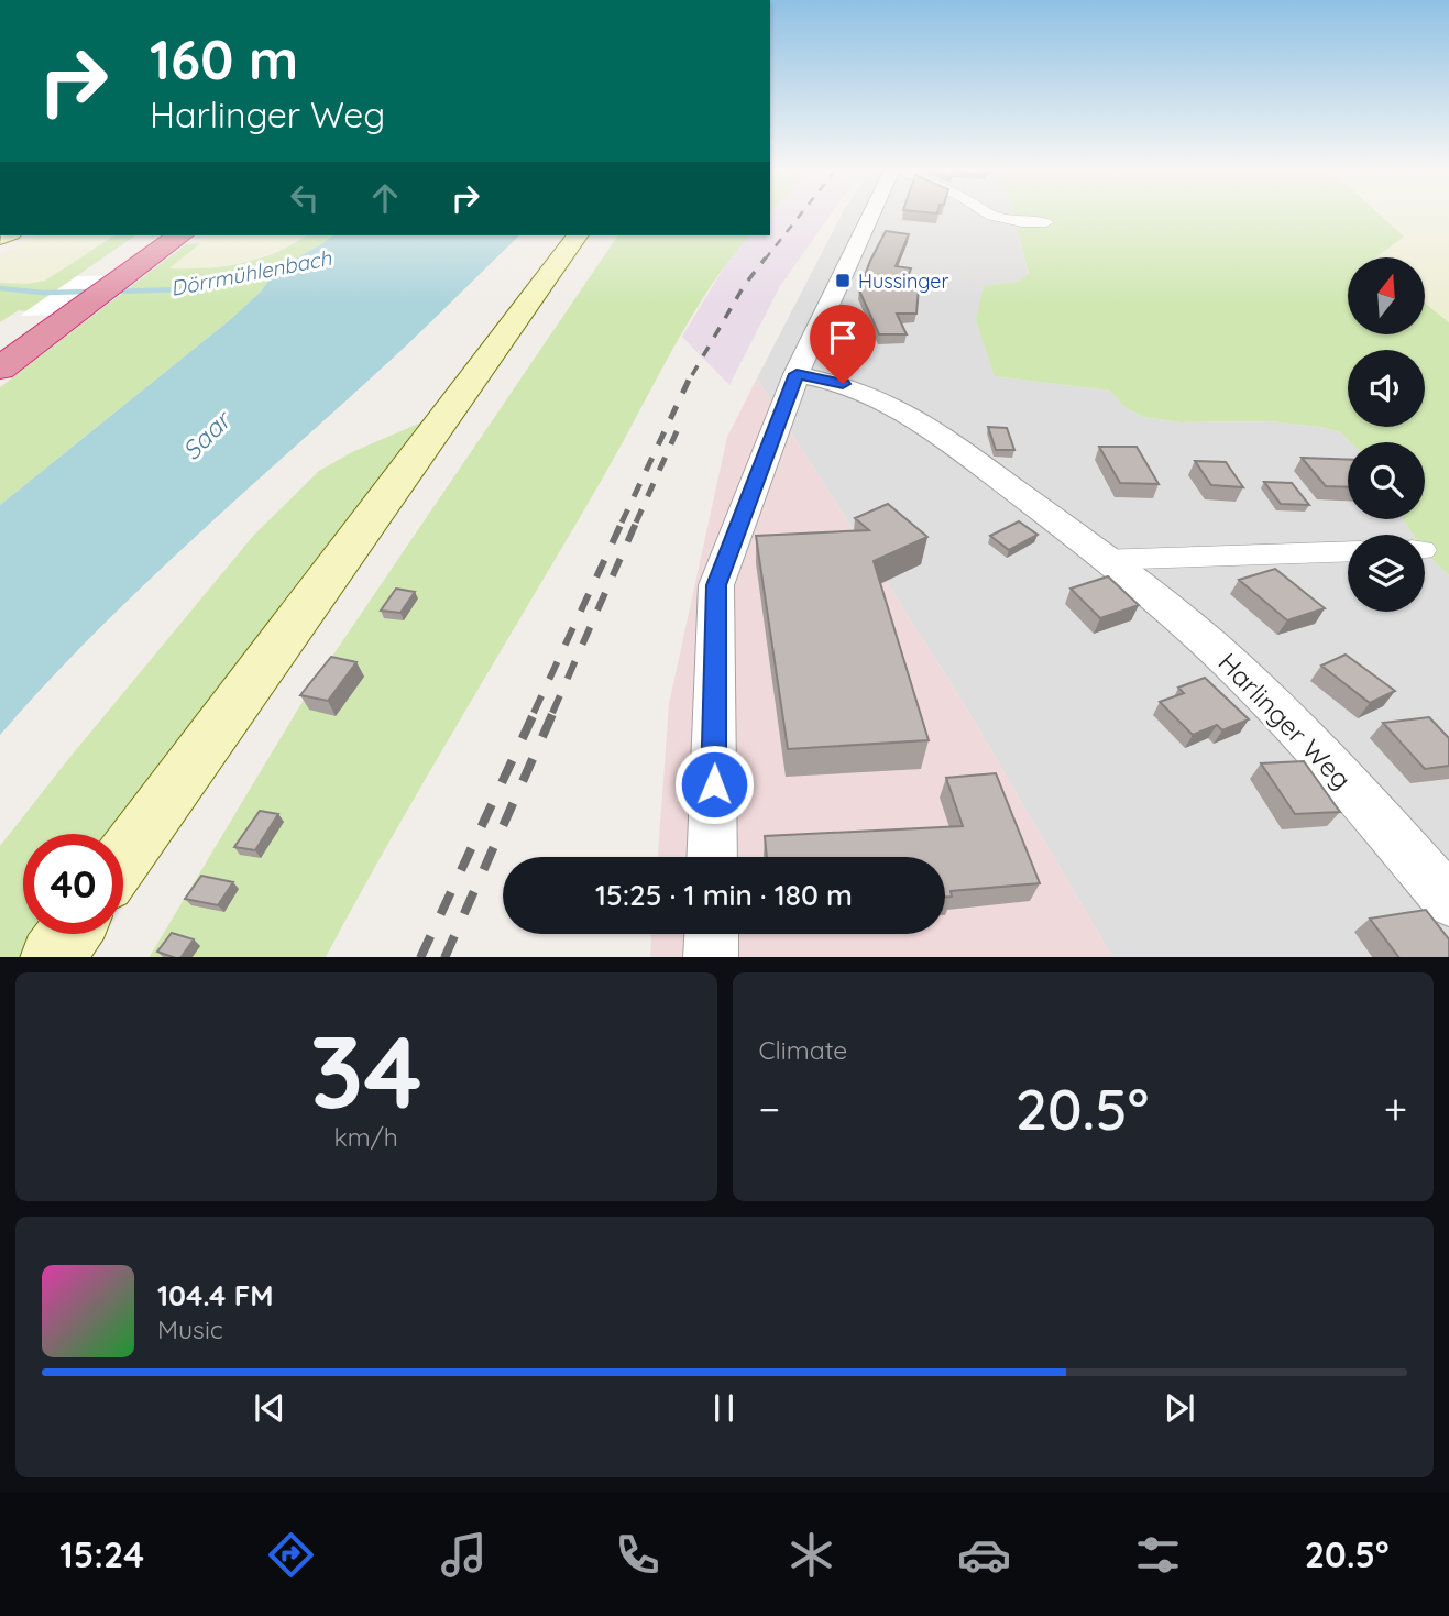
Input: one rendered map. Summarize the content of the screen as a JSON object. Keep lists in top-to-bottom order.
{
  "streets": {
    "street": ["Harlinger Weg"]
  },
  "water": ["Dörrmühlenbach", "Saar"],
  "places": {
    "transit": ["Hussinger"]
  },
  "north": "top",
  "page": {
    "turn": ["160 m", "Harlinger Weg"],
    "limit": "40",
    "trip": "15:25 · 1 min · 180 m",
    "tile": [
      ["34", "km/h"],
      "Climate"
    ],
    "heat": ["−", "20.5°", "+"],
    "song": ["104.4 FM", "Music"],
    "tabs": ["15:24", "20.5°"]
  }
}
